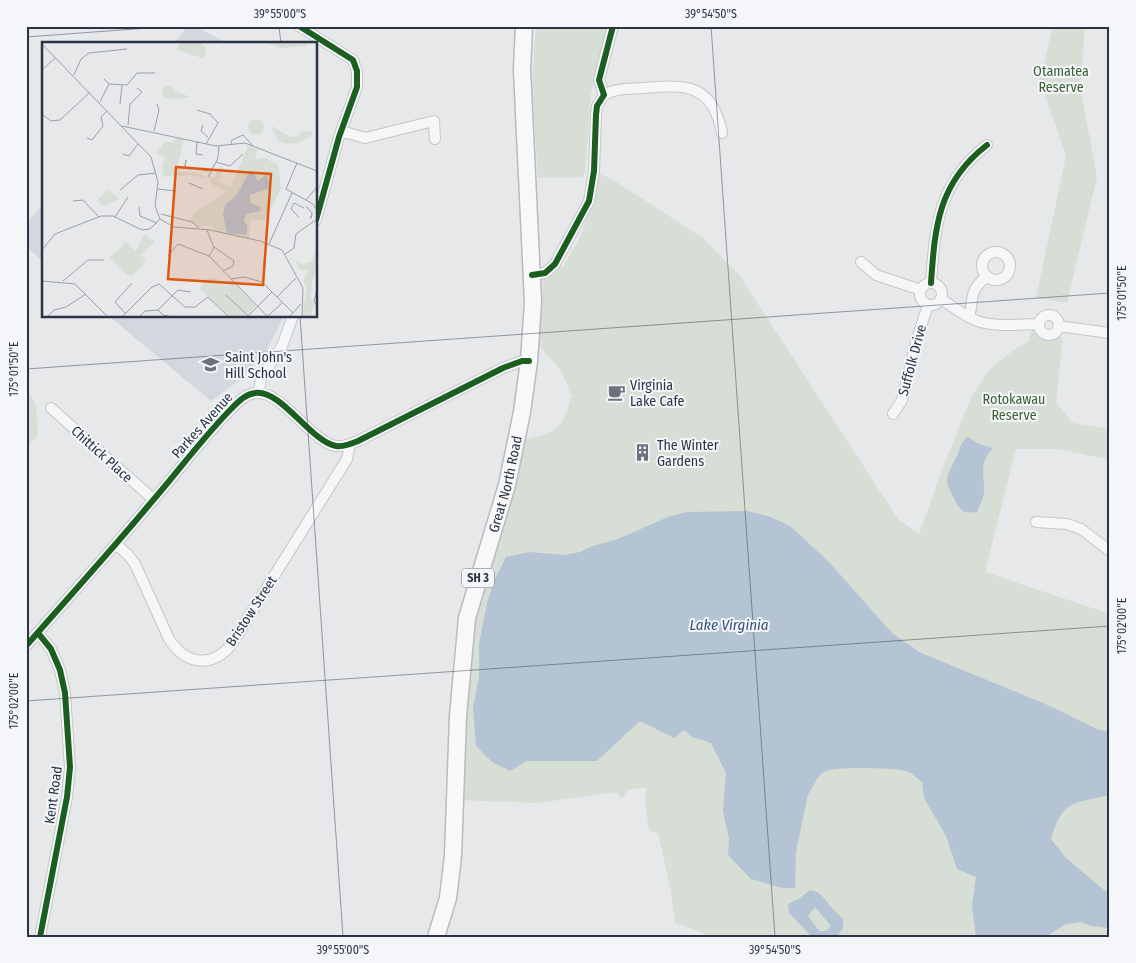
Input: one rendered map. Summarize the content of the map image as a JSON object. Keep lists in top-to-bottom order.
{
  "streets": {
    "highway": ["Great North Road", "SH 3"],
    "street": [
      "Suffolk Drive",
      "Parkes Avenue",
      "Chittick Place",
      "Bristow Street",
      "Kent Road"
    ]
  },
  "crossings": [
    ["Parkes Avenue", "Chittick Place"],
    ["Parkes Avenue", "Bristow Street"],
    ["Parkes Avenue", "Kent Road"]
  ],
  "water": ["Lake Virginia"],
  "parks": ["Otamatea Reserve", "Rotokawau Reserve"],
  "places": {
    "school or university": ["Saint John's Hill School"],
    "cafe": ["Virginia Lake Cafe"],
    "building": ["The Winter Gardens"]
  },
  "coordinates": [
    "39°55'00\"S",
    "39°54'50\"S",
    "175°01'50\"E",
    "175°02'00\"E"
  ]
}
